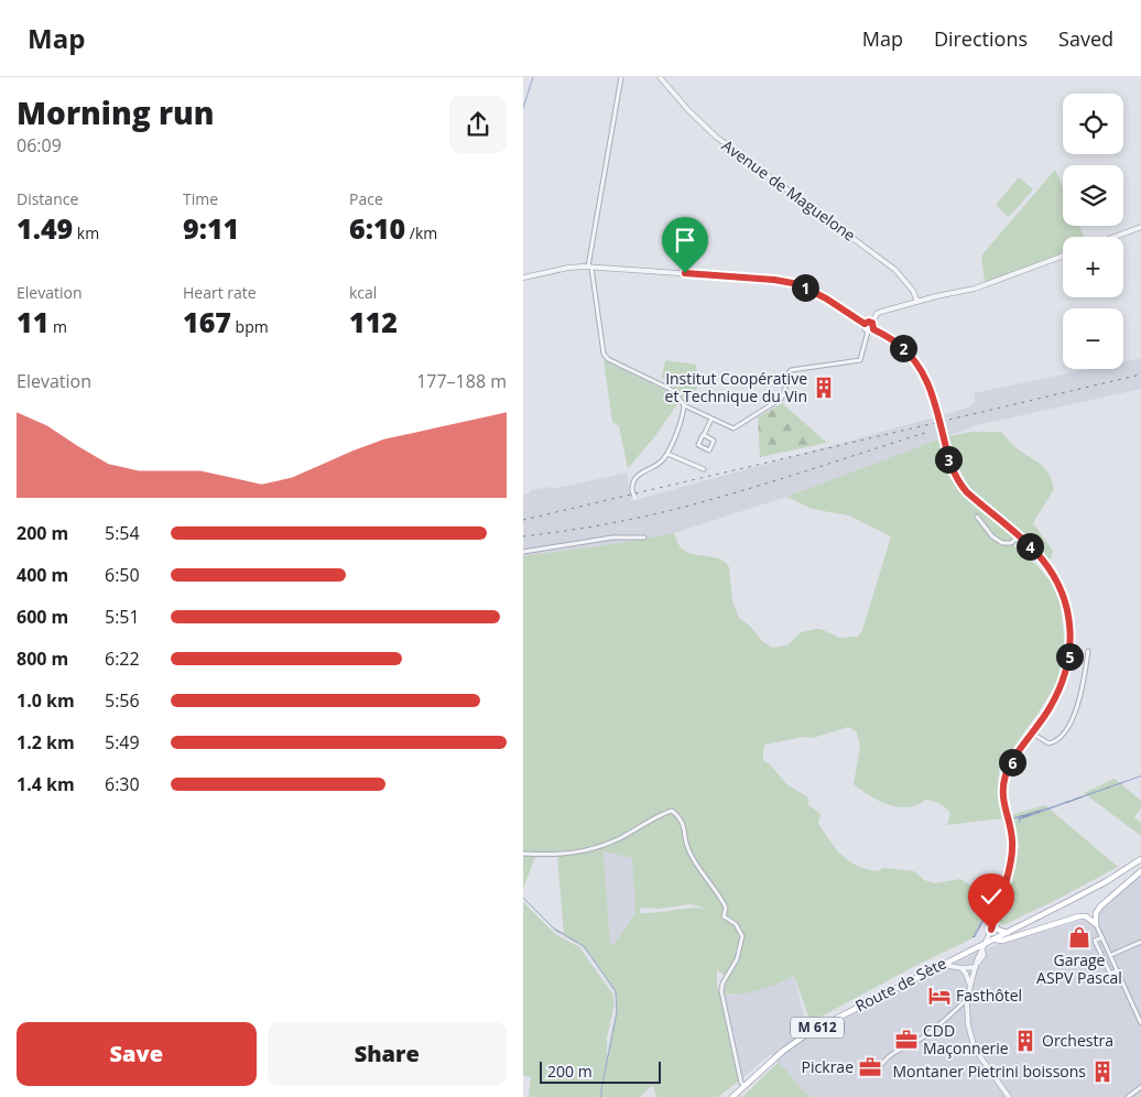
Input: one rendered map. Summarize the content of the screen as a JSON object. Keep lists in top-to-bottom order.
{
  "streets": {
    "main road": ["Route de Sète", "M 612"],
    "street": ["Avenue de Maguelone"]
  },
  "crossings": [
    ["Route de Sète", "M 612"]
  ],
  "places": {
    "building": ["Institut Coopérative et Technique du Vin", "Orchestra", "Montaner Pietrini boissons"],
    "shop": ["Garage ASPV Pascal"],
    "hotel": ["Fasthôtel"],
    "office": ["CDD Maçonnerie", "Pickrae"]
  },
  "scale_bar": "200 m",
  "page": {
    "header": "Map",
    "nav": ["Map", "Directions", "Saved"],
    "heading": ["Morning run", "06:09"],
    "map_buttons": ["+", "−"],
    "stats": [
      ["Distance", "1.49 km"],
      ["Time", "9:11"],
      ["Pace", "6:10 /km"],
      ["Elevation", "11 m"],
      ["Heart rate", "167 bpm"],
      ["kcal", "112"]
    ],
    "pins": [
      "1",
      "2",
      "3",
      "4",
      "5",
      "6"
    ],
    "chart": ["Elevation", "177–188 m"],
    "list": [
      {
        "name": "200 m",
        "note": "5:54"
      },
      {
        "name": "400 m",
        "note": "6:50"
      },
      {
        "name": "600 m",
        "note": "5:51"
      },
      {
        "name": "800 m",
        "note": "6:22"
      },
      {
        "name": "1.0 km",
        "note": "5:56"
      },
      {
        "name": "1.2 km",
        "note": "5:49"
      },
      {
        "name": "1.4 km",
        "note": "6:30"
      }
    ],
    "buttons": ["Save", "Share"],
    "scale": "200 m"
  }
}
